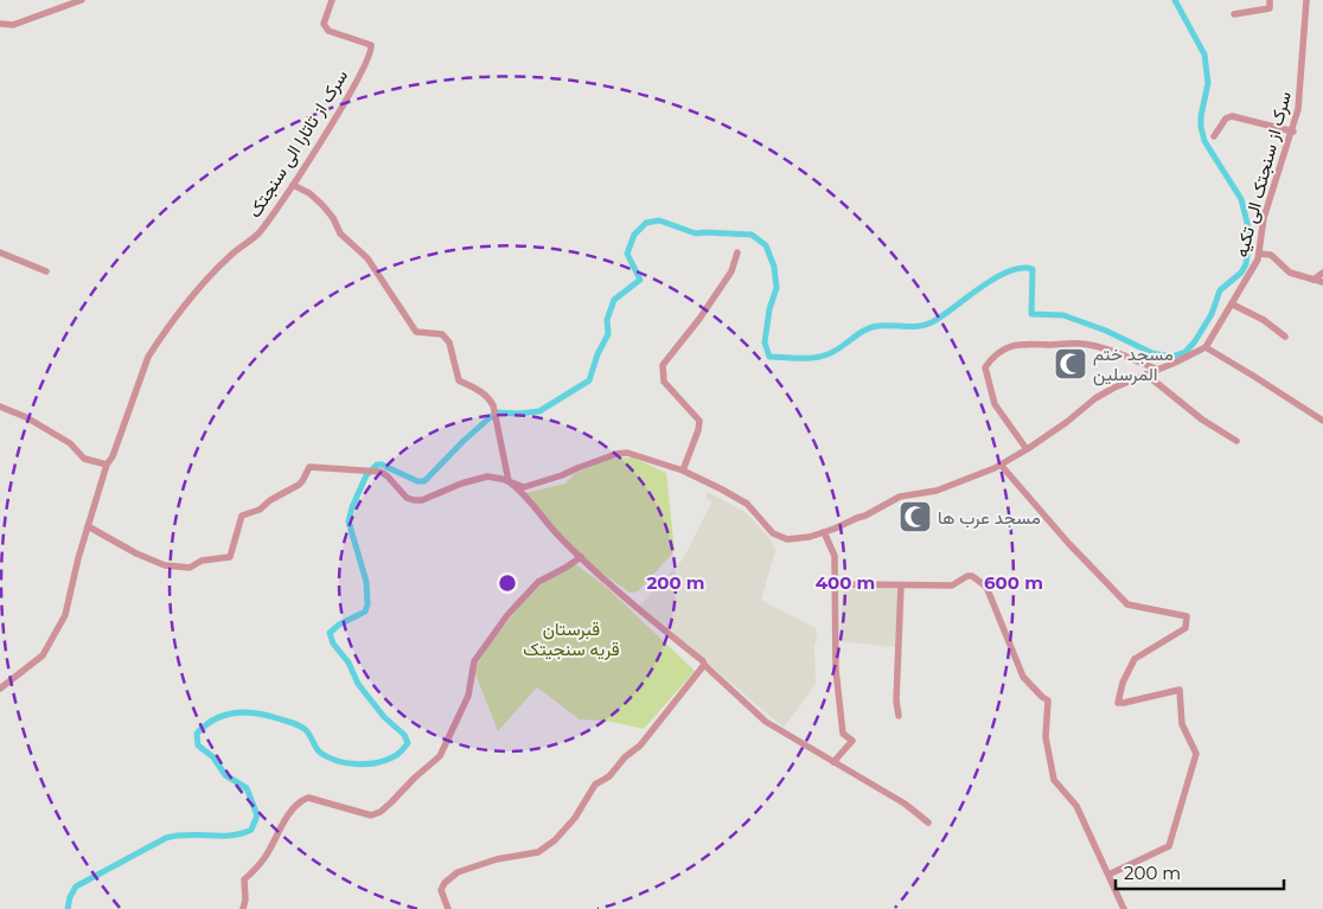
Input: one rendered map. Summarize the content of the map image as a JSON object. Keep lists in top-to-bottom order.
{
  "streets": {
    "street": ["سرک از تاتارا الی سنجتک", "سرک از سنجتک الی تکیه"]
  },
  "parks": ["قبرستان قریه سنجیتک"],
  "places": {
    "mosque": ["مسجد ختم المرسلین", "مسجد عرب ها"]
  },
  "scale_bar": "200 m",
  "rings": ["200 m", "400 m", "600 m"]
}
